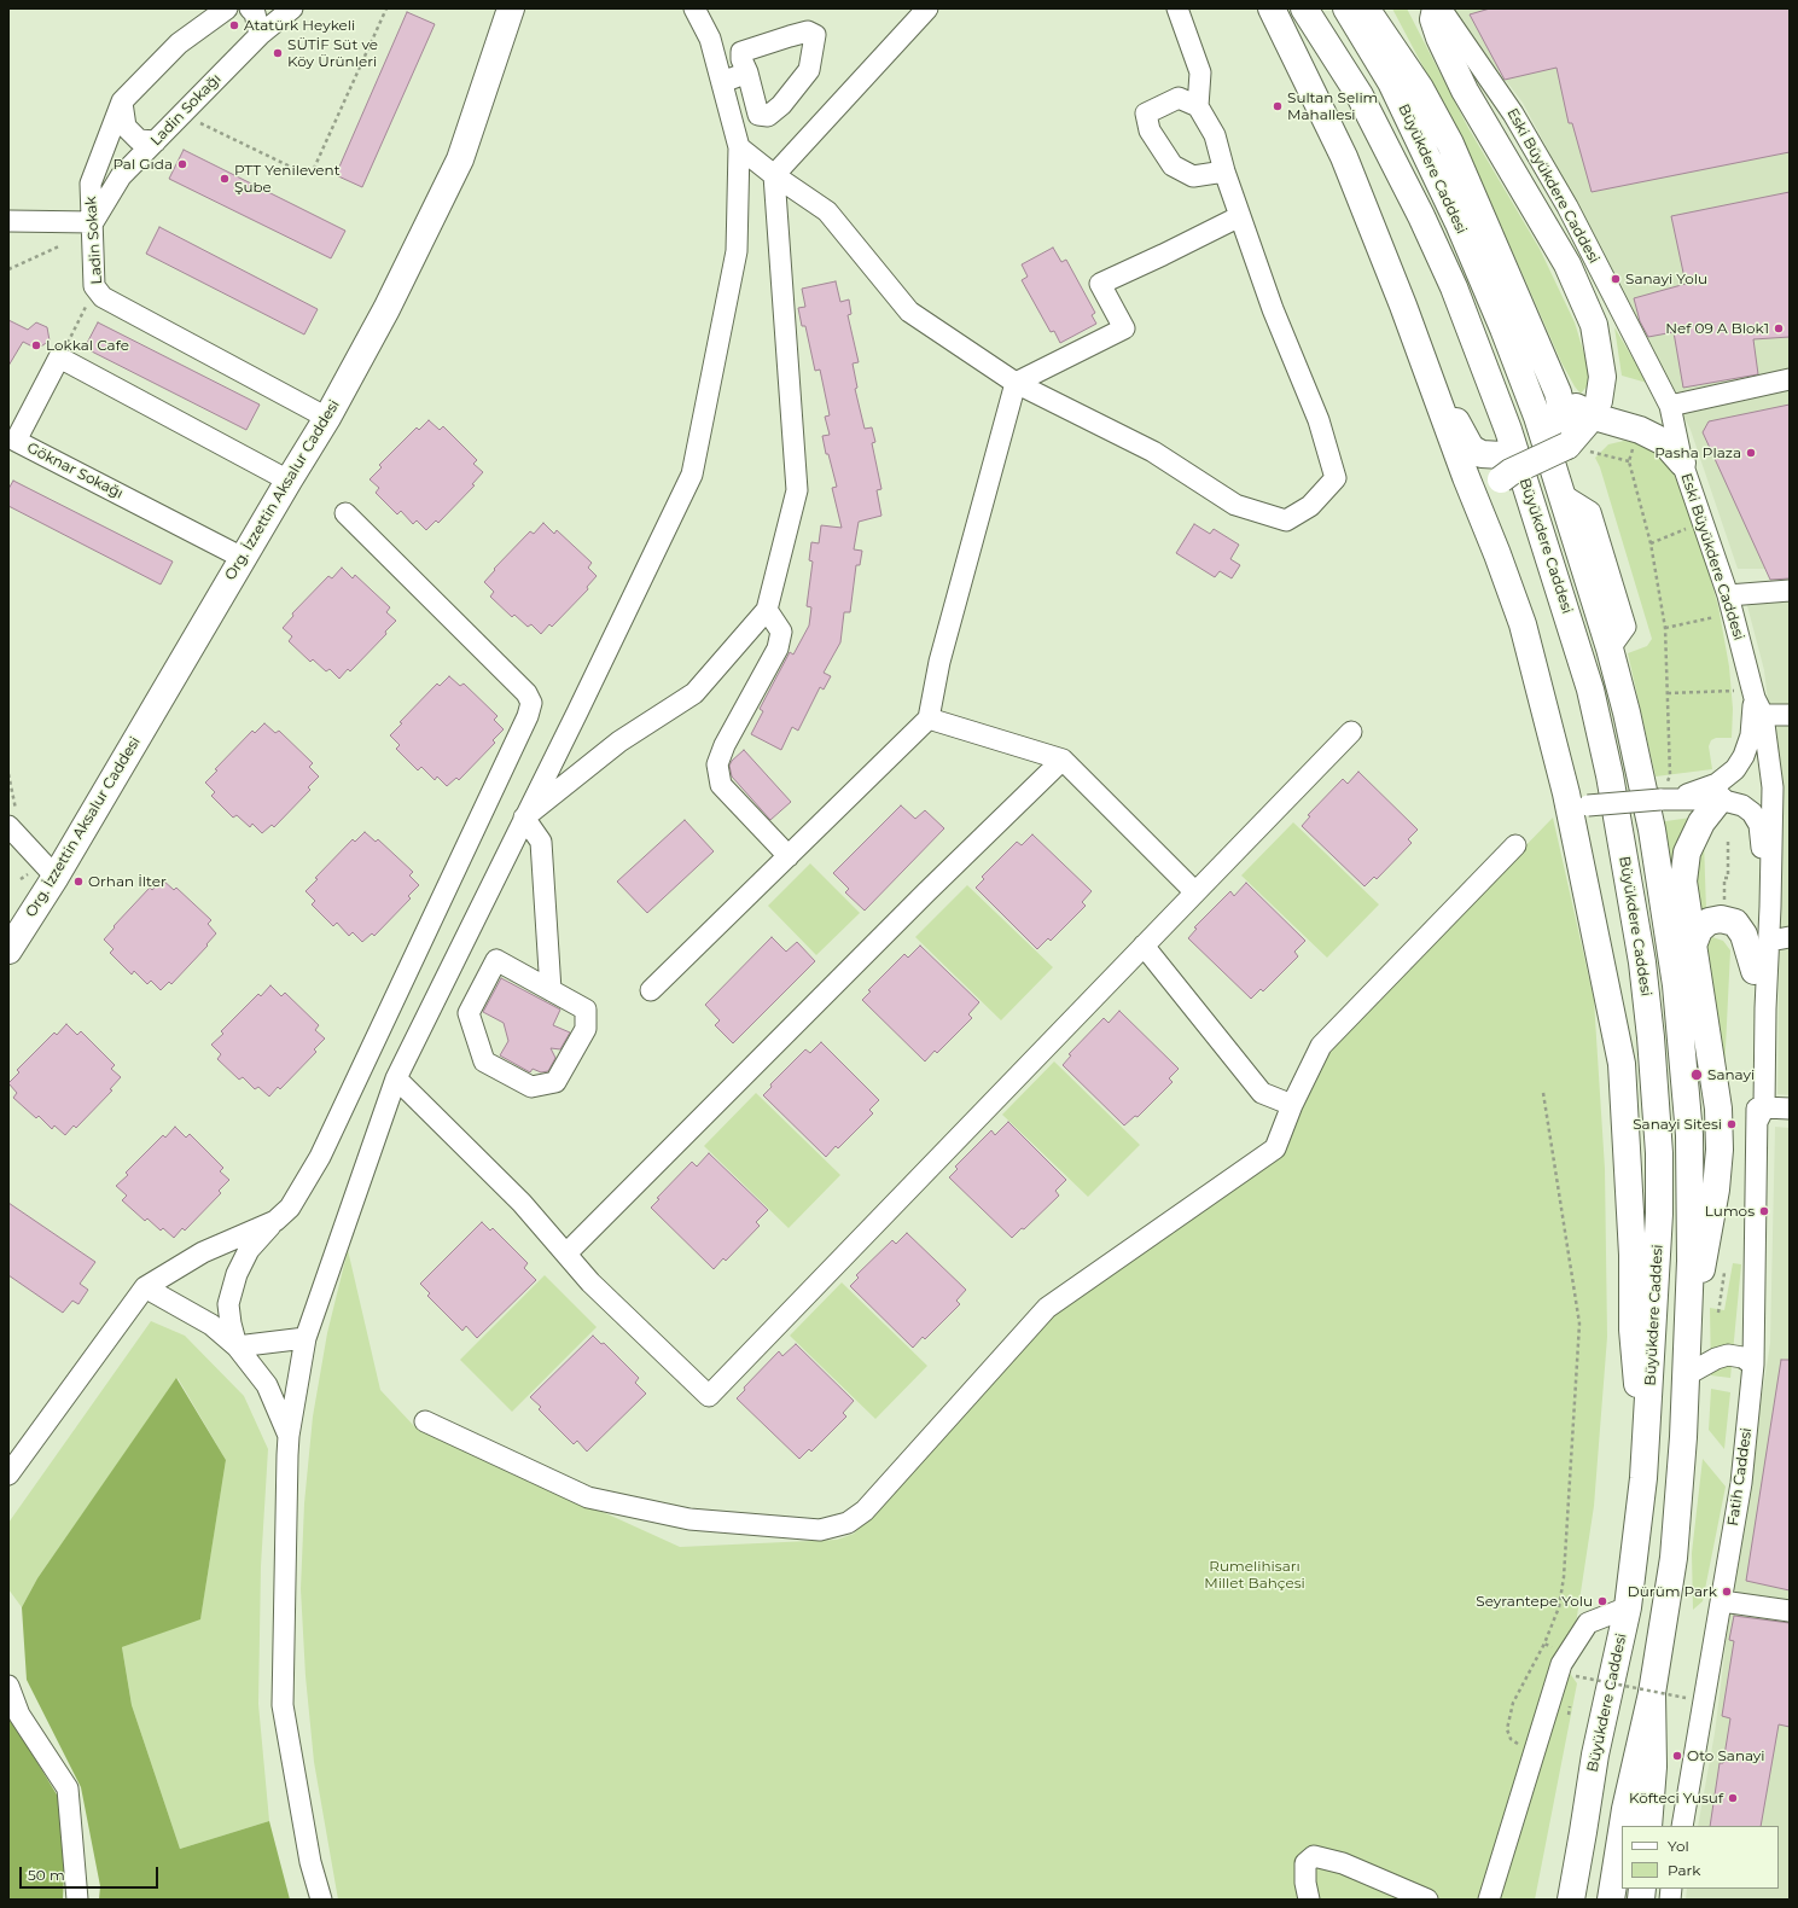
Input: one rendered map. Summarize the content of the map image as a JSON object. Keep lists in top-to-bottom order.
{
  "streets": {
    "main road": ["Büyükdere Caddesi", "Org. İzzettin Aksalur Caddesi"],
    "street": [
      "Ladin Sokağı",
      "Eski Büyükdere Caddesi",
      "Ladin Sokak",
      "Göknar Sokağı",
      "Fatih Caddesi"
    ]
  },
  "crossings": [
    ["Ladin Sokağı", "Ladin Sokak"],
    ["Eski Büyükdere Caddesi", "Fatih Caddesi"],
    ["Ladin Sokak", "Org. İzzettin Aksalur Caddesi"],
    ["Göknar Sokağı", "Org. İzzettin Aksalur Caddesi"]
  ],
  "parks": ["Rumelihisarı Millet Bahçesi"],
  "places": [
    "Atatürk Heykeli",
    "SÜTİF Süt ve Köy Ürünleri",
    "Sultan Selim Mahallesi",
    "Pal Gıda",
    "PTT Yenilevent Şube",
    "Sanayi Yolu",
    "Nef 09 A Blok1",
    "Lokkal Cafe",
    "Pasha Plaza",
    "Orhan İlter",
    "Sanayi",
    "Sanayi Sitesi",
    "Lumos",
    "Dürüm Park",
    "Seyrantepe Yolu",
    "Oto Sanayi",
    "Köfteci Yusuf"
  ],
  "legend": ["Yol", "Park"],
  "scale_bar": "50 m"
}
